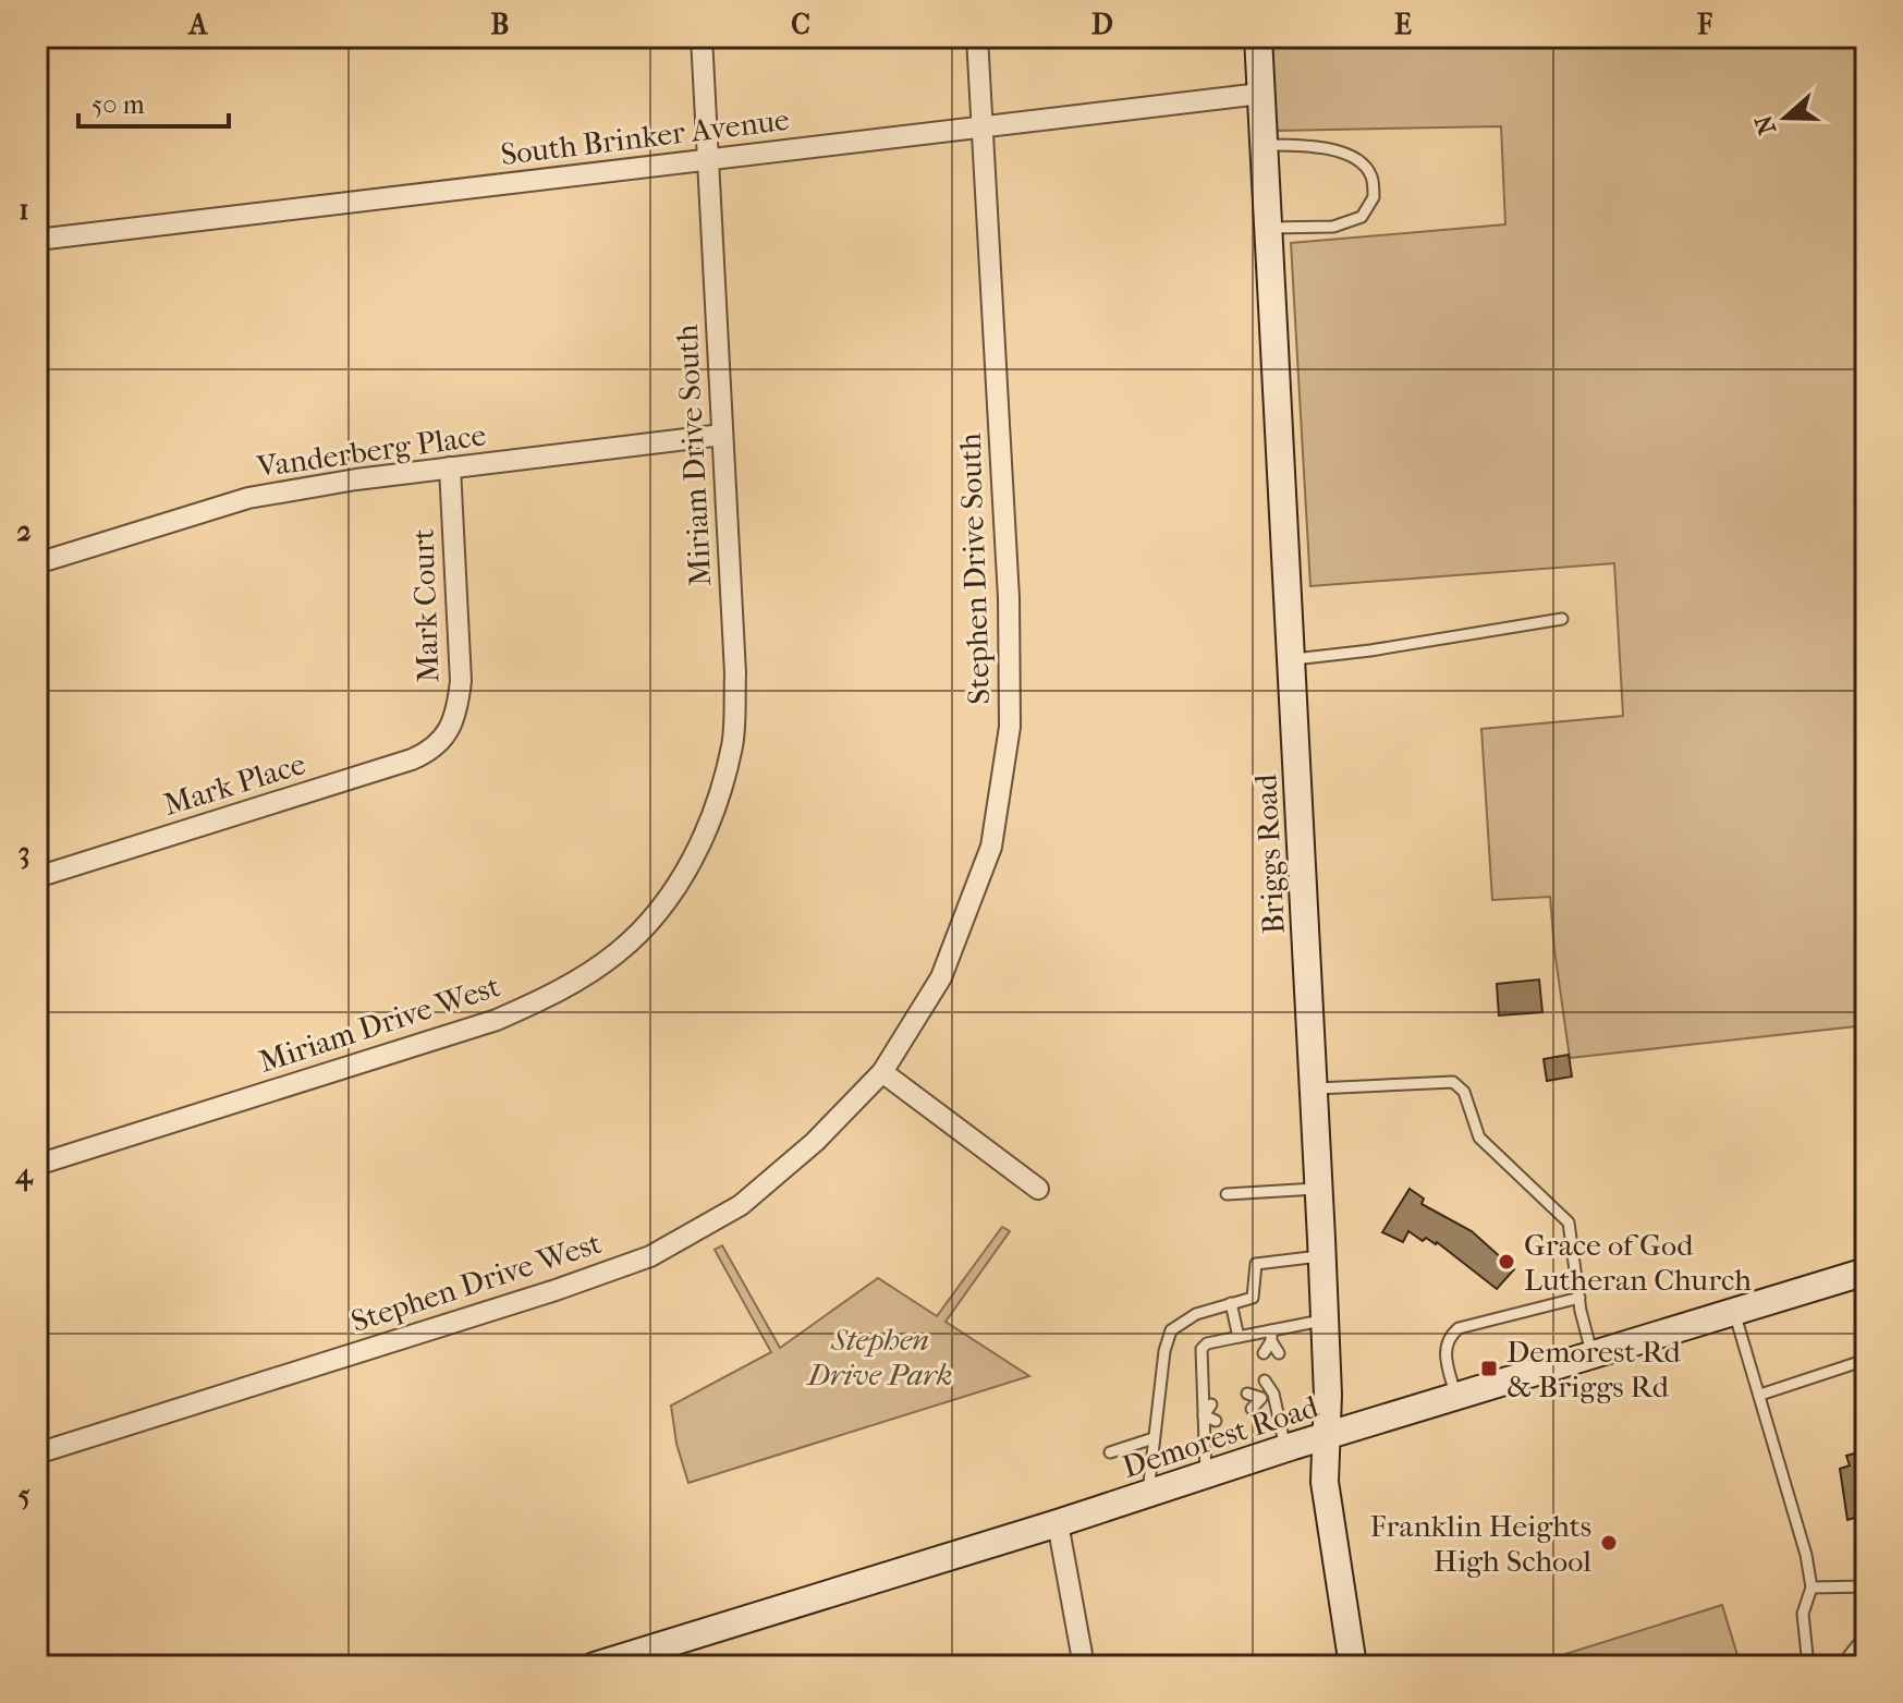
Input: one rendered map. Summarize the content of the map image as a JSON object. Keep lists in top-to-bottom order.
{
  "streets": {
    "street": [
      "South Brinker Avenue",
      "Vanderberg Place",
      "Miriam Drive South",
      "Stephen Drive South",
      "Mark Court",
      "Mark Place",
      "Briggs Road",
      "Miriam Drive West",
      "Stephen Drive West",
      "Demorest Road"
    ]
  },
  "crossings": [
    ["South Brinker Avenue", "Miriam Drive South"],
    ["South Brinker Avenue", "Stephen Drive South"],
    ["South Brinker Avenue", "Briggs Road"],
    ["Vanderberg Place", "Miriam Drive South"],
    ["Vanderberg Place", "Mark Court"],
    ["Miriam Drive South", "Miriam Drive West"],
    ["Stephen Drive South", "Stephen Drive West"],
    ["Mark Court", "Mark Place"],
    ["Briggs Road", "Demorest Road"]
  ],
  "parks": ["Stephen Drive Park"],
  "places": {
    "other": ["Grace of God Lutheran Church", "Franklin Heights High School"],
    "transit": ["Demorest Rd & Briggs Rd"]
  },
  "scale_bar": "50 m",
  "north": "left",
  "grid": {
    "columns": [
      "A",
      "B",
      "C",
      "D",
      "E",
      "F"
    ],
    "rows": [
      "1",
      "2",
      "3",
      "4",
      "5"
    ]
  }
}
